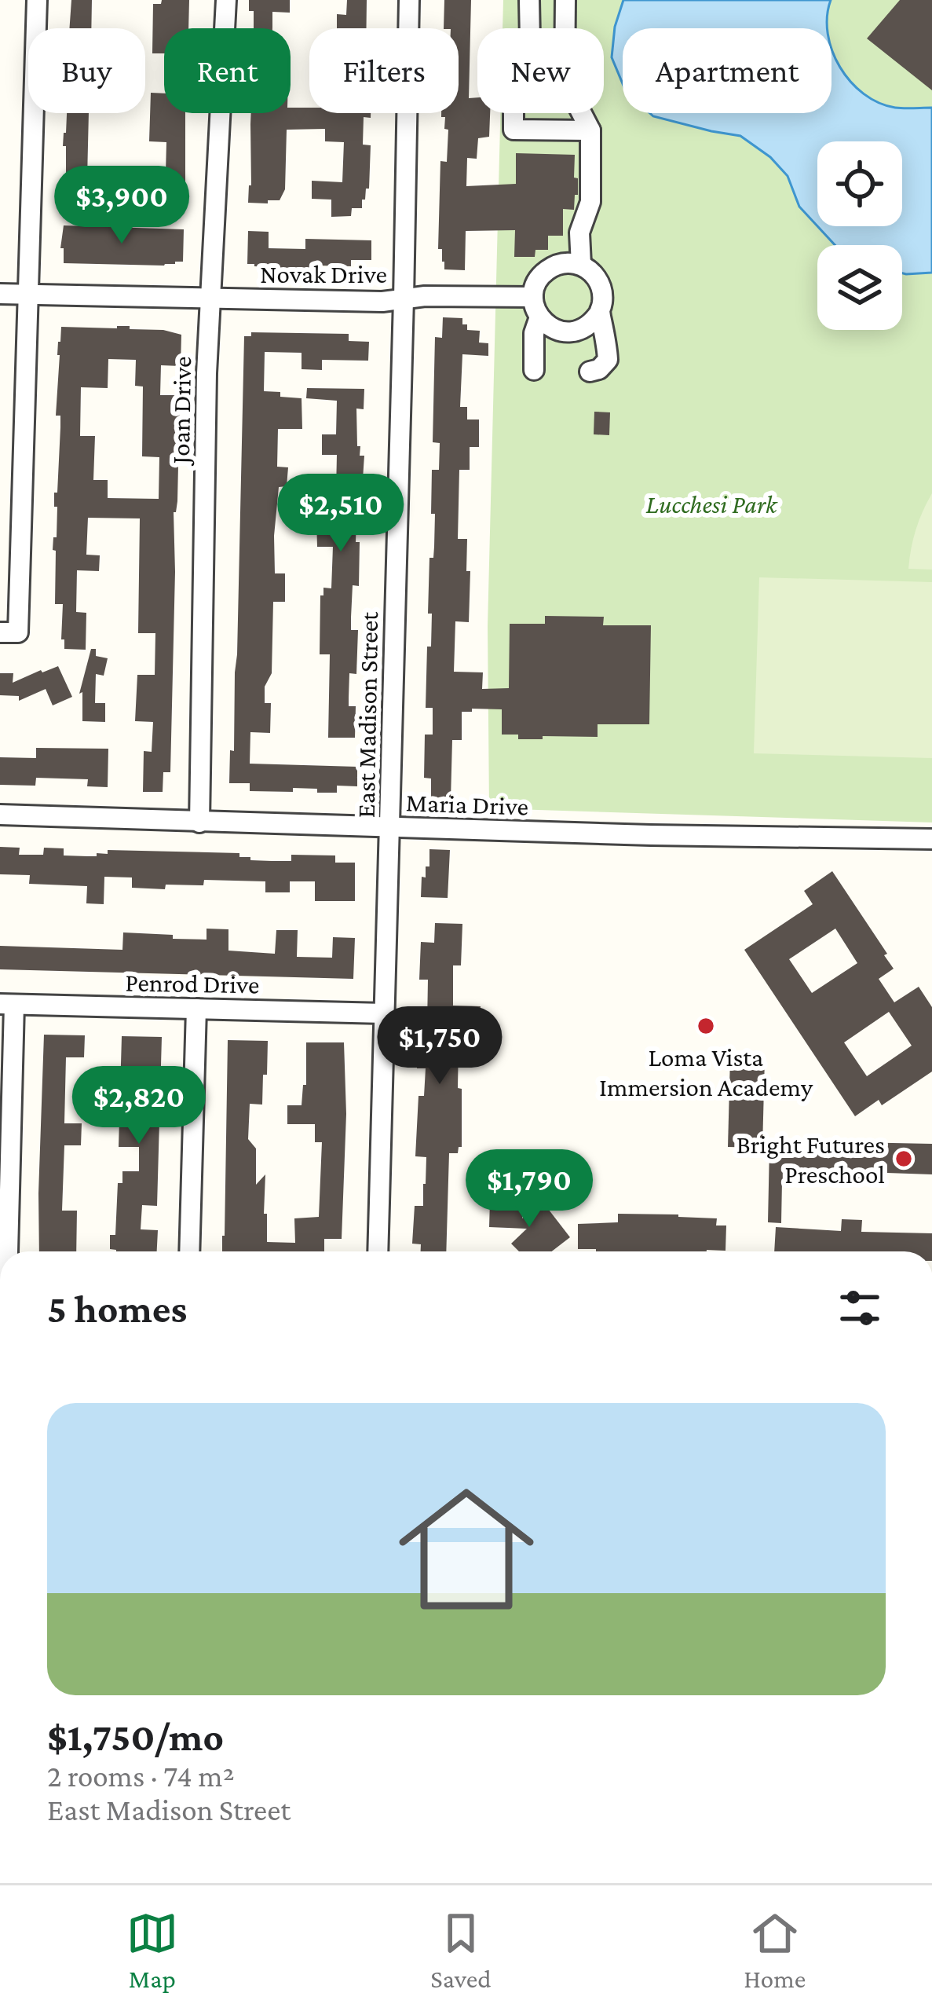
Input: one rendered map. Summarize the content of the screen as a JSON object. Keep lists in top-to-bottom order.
{
  "streets": {
    "street": [
      "Novak Drive",
      "Joan Drive",
      "East Madison Street",
      "Maria Drive",
      "Penrod Drive"
    ]
  },
  "crossings": [
    ["Novak Drive", "Joan Drive"],
    ["Novak Drive", "East Madison Street"],
    ["Joan Drive", "Maria Drive"],
    ["East Madison Street", "Maria Drive"],
    ["East Madison Street", "Penrod Drive"]
  ],
  "parks": ["Lucchesi Park"],
  "places": ["Loma Vista Immersion Academy", "Bright Futures Preschool"],
  "page": {
    "chip": [
      "Buy",
      "Rent",
      "Filters",
      "New",
      "Apartment"
    ],
    "price": [
      "$3,900",
      "$2,510",
      "$1,750",
      "$2,820",
      "$1,790"
    ],
    "heading": "5 homes",
    "list": [
      {
        "name": "$1,750/mo",
        "note": "2 rooms · 74 m² · East Madison Street"
      }
    ],
    "tabs": ["Map", "Saved", "Home"]
  }
}
